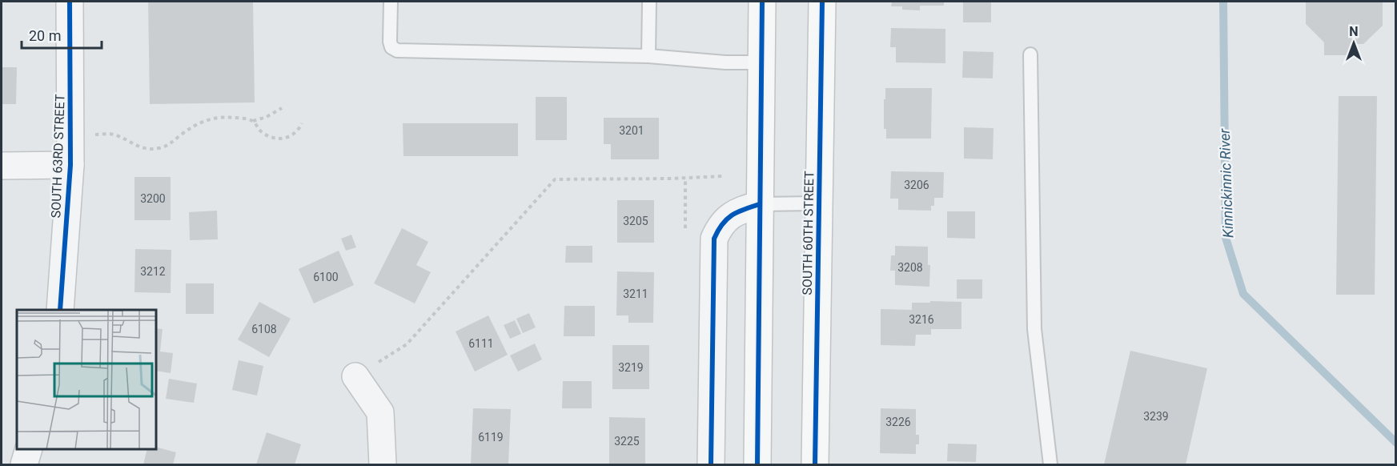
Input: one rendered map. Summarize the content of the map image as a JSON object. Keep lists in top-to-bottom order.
{
  "streets": {
    "main road": ["SOUTH 60TH STREET"],
    "street": ["SOUTH 63RD STREET"]
  },
  "water": ["Kinnickinnic River"],
  "house_numbers": [
    "3201",
    "3206",
    "3200",
    "3205",
    "3208",
    "3212",
    "6100",
    "3211",
    "3216",
    "6108",
    "6111",
    "3219",
    "3239",
    "3226",
    "6119",
    "3225"
  ],
  "scale_bar": "20 m",
  "north": "top"
}
